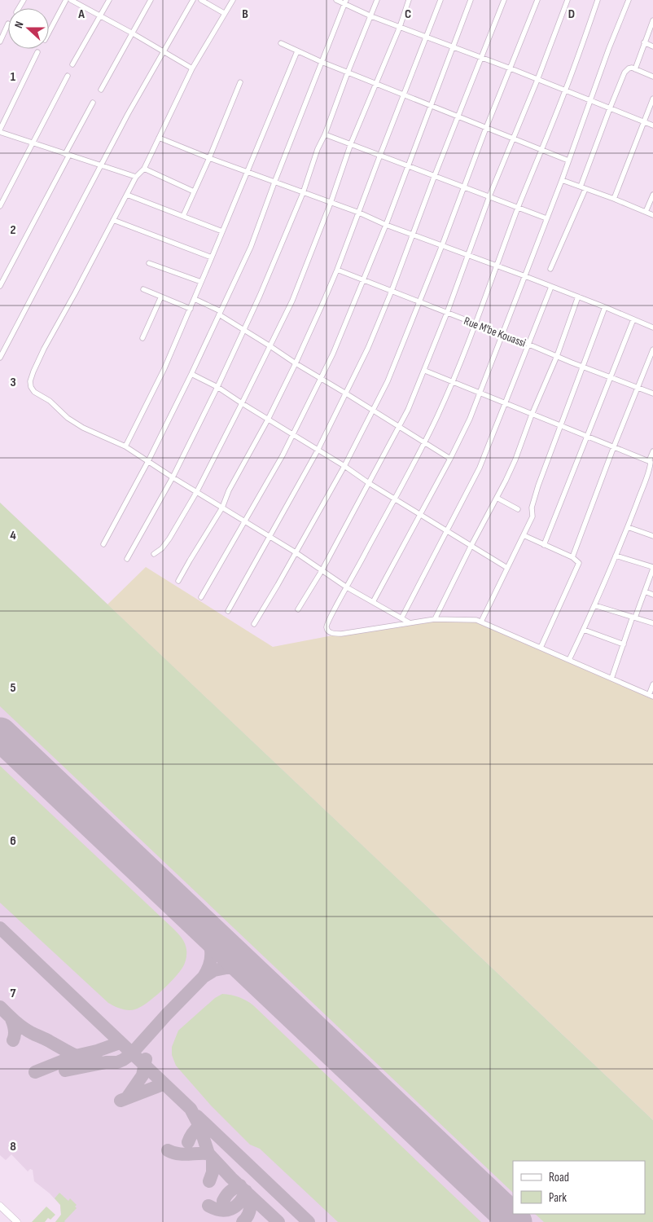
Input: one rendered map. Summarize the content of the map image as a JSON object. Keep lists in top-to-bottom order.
{
  "streets": {
    "street": ["Rue M'be Kouassi"]
  },
  "legend": ["Road", "Park"],
  "north": "left",
  "grid": {
    "columns": [
      "A",
      "B",
      "C",
      "D"
    ],
    "rows": [
      "1",
      "2",
      "3",
      "4",
      "5",
      "6",
      "7",
      "8"
    ]
  }
}
